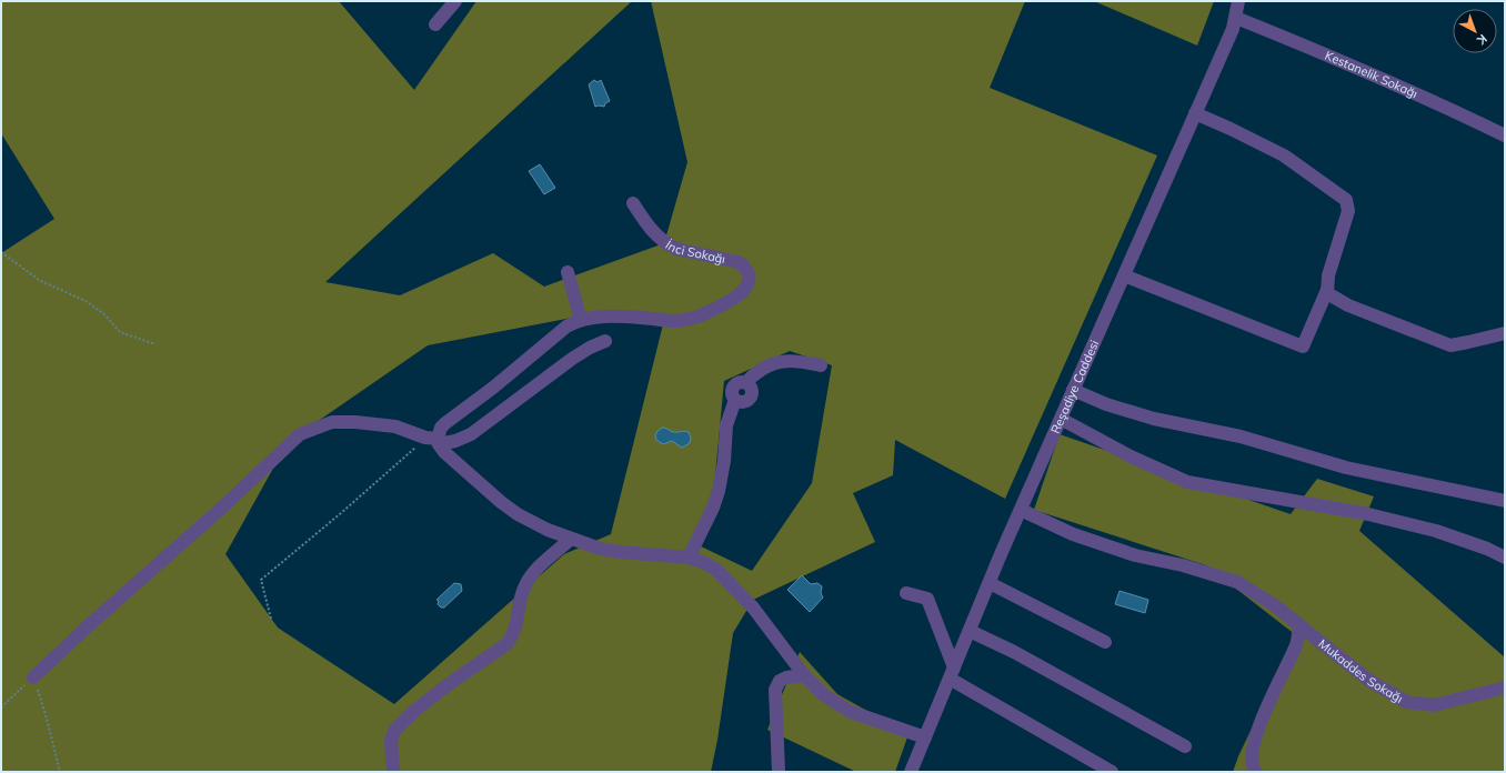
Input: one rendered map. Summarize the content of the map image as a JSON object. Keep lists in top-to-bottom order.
{
  "streets": {
    "street": [
      "Kestanelik Sokağı",
      "İnci Sokağı",
      "Reşadiye Caddesi",
      "Mukaddes Sokağı"
    ]
  },
  "crossings": [
    ["Kestanelik Sokağı", "Reşadiye Caddesi"],
    ["Reşadiye Caddesi", "Mukaddes Sokağı"]
  ],
  "north": "bottom right"
}
